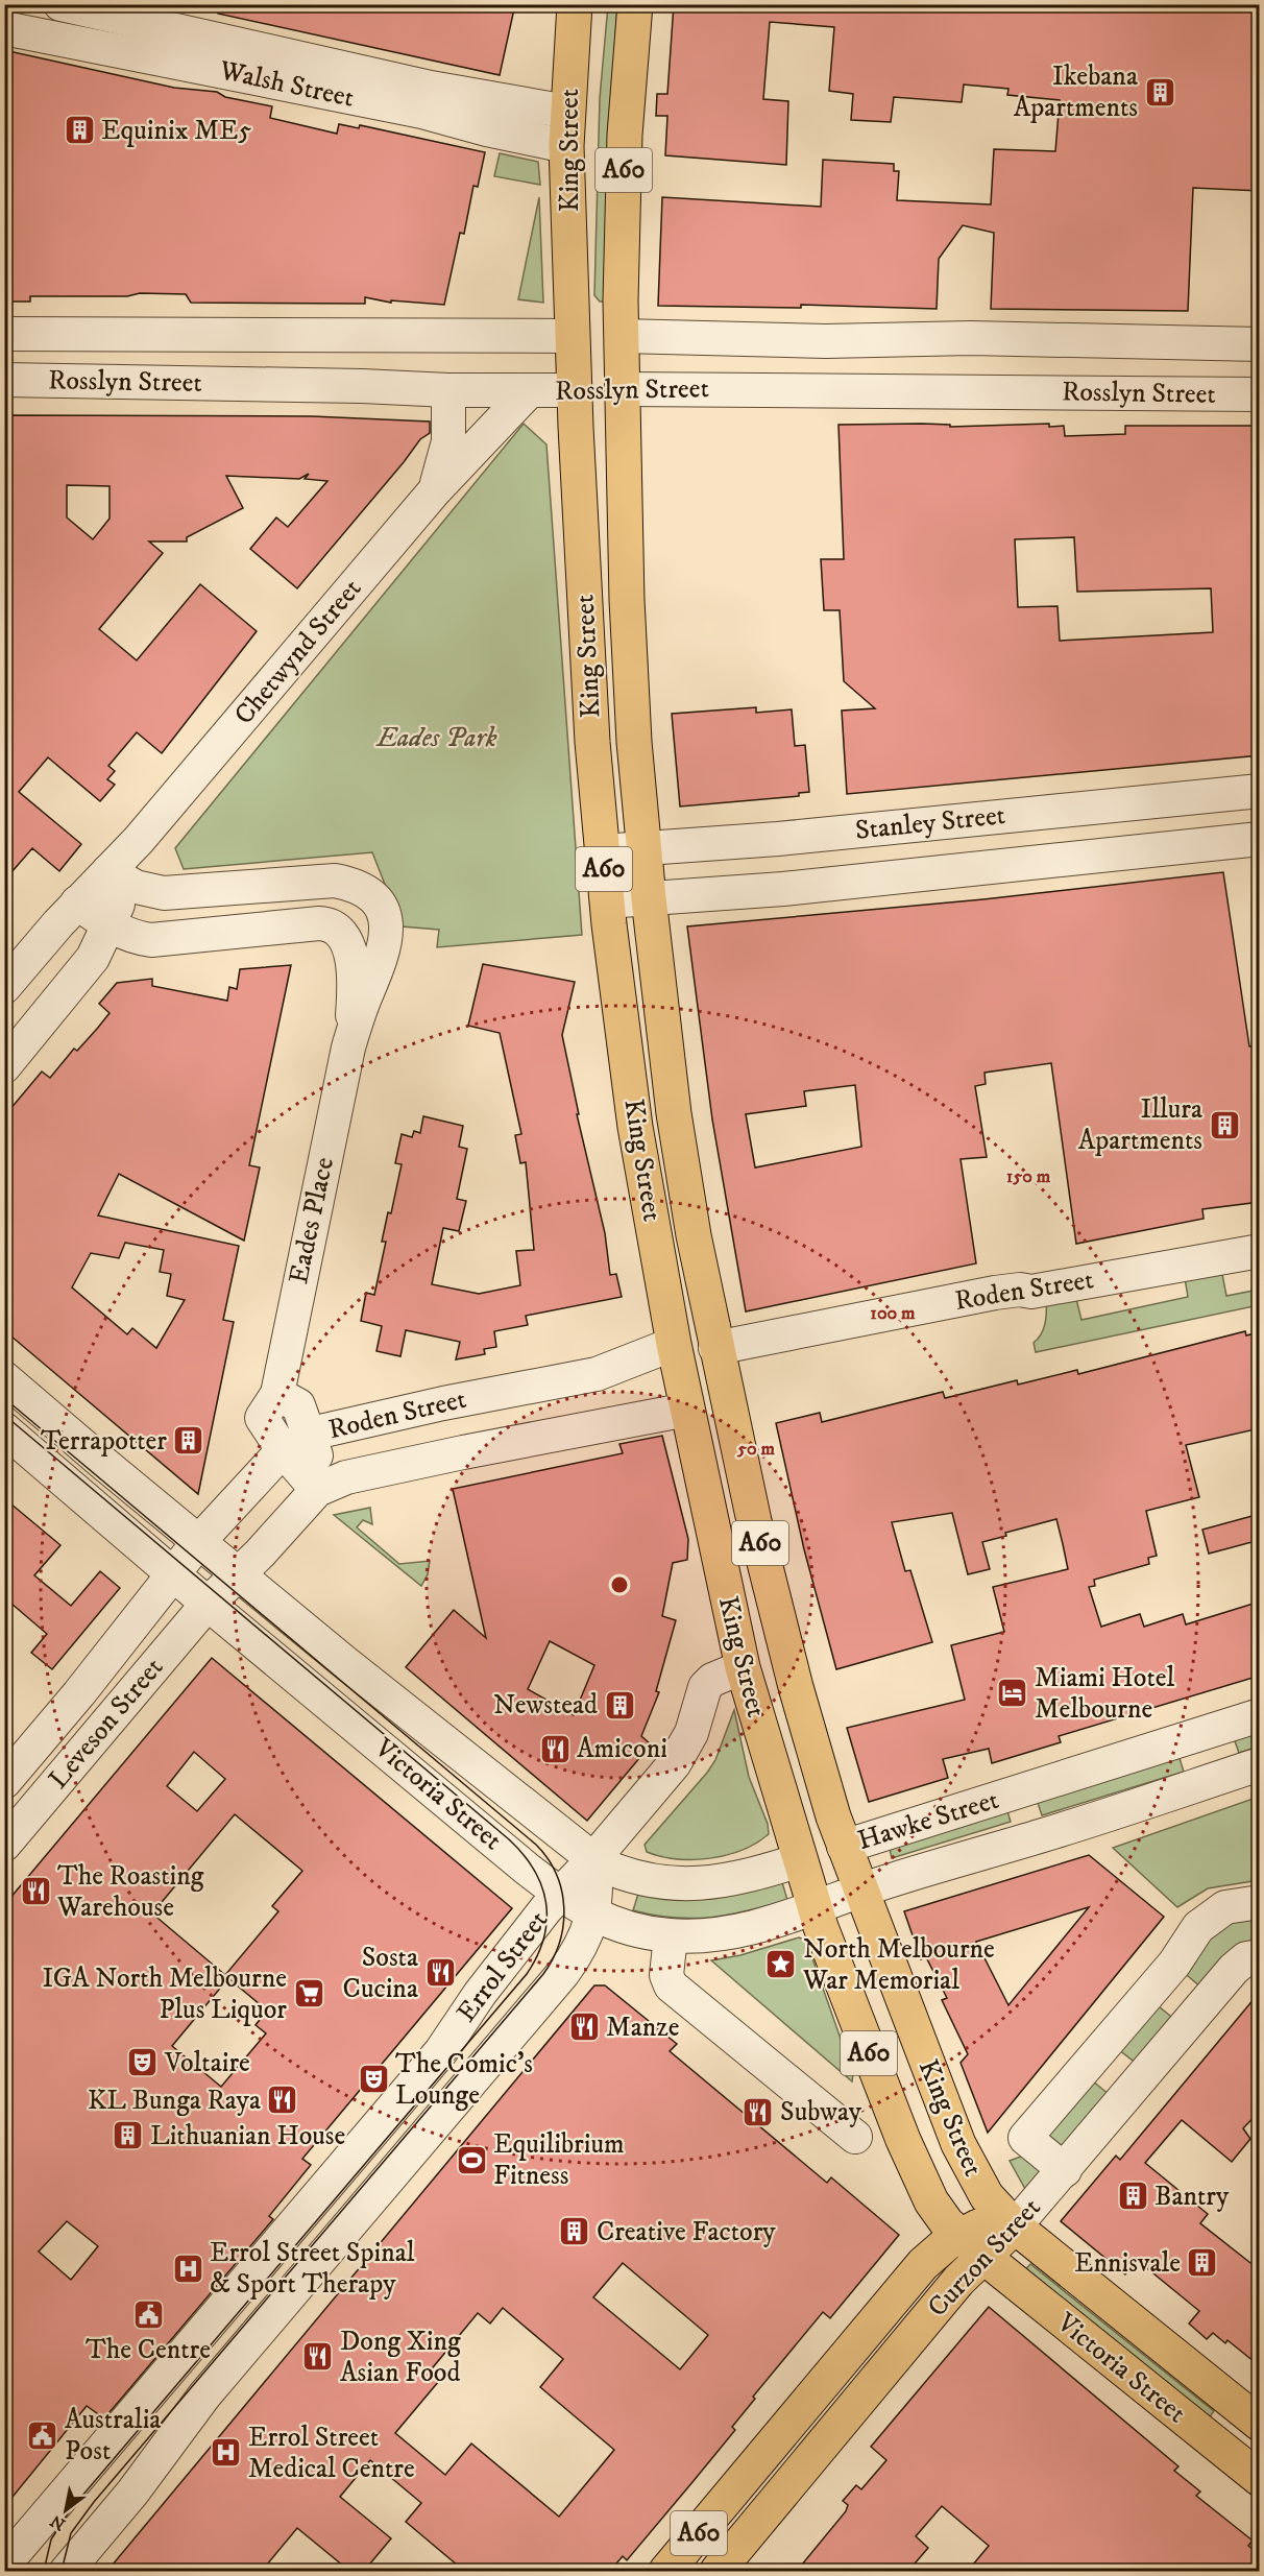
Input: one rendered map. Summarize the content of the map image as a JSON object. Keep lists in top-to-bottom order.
{
  "streets": {
    "main road": [
      "King Street",
      "A60",
      "Rosslyn Street",
      "Victoria Street",
      "Hawke Street",
      "Curzon Street"
    ],
    "street": [
      "Walsh Street",
      "Chetwynd Street",
      "Stanley Street",
      "Eades Place",
      "Roden Street",
      "Leveson Street",
      "Errol Street"
    ]
  },
  "crossings": [
    ["Walsh Street", "King Street"],
    ["King Street", "Rosslyn Street"],
    ["King Street", "Stanley Street"],
    ["King Street", "Roden Street"],
    ["King Street", "Victoria Street"],
    ["King Street", "Hawke Street"],
    ["King Street", "Errol Street"],
    ["King Street", "Curzon Street"],
    ["Rosslyn Street", "Chetwynd Street"],
    ["Eades Place", "Roden Street"],
    ["Leveson Street", "Victoria Street"],
    ["Victoria Street", "Hawke Street"],
    ["Victoria Street", "Errol Street"],
    ["Victoria Street", "Curzon Street"],
    ["Hawke Street", "Errol Street"]
  ],
  "parks": ["Eades Park"],
  "places": {
    "building": [
      "Ikebana Apartments",
      "Equinix ME5",
      "Illura Apartments",
      "Terrapotter",
      "Newstead",
      "Lithuanian House",
      "Bantry",
      "Creative Factory",
      "Ennisvale"
    ],
    "hotel": ["Miami Hotel Melbourne"],
    "restaurant": [
      "Amiconi",
      "The Roasting Warehouse",
      "Sosta Cucina",
      "Manze",
      "KL Bunga Raya",
      "Subway",
      "Dong Xing Asian Food"
    ],
    "place": ["North Melbourne War Memorial"],
    "supermarket": ["IGA North Melbourne Plus Liquor"],
    "theatre": ["Voltaire", "The Comic's Lounge"],
    "sports": ["Equilibrium Fitness"],
    "hospital": ["Errol Street Spinal & Sport Therapy", "Errol Street Medical Centre"],
    "public building": ["The Centre", "Australia Post"]
  },
  "north": "bottom left",
  "rings": ["150 m", "100 m", "50 m"]
}
